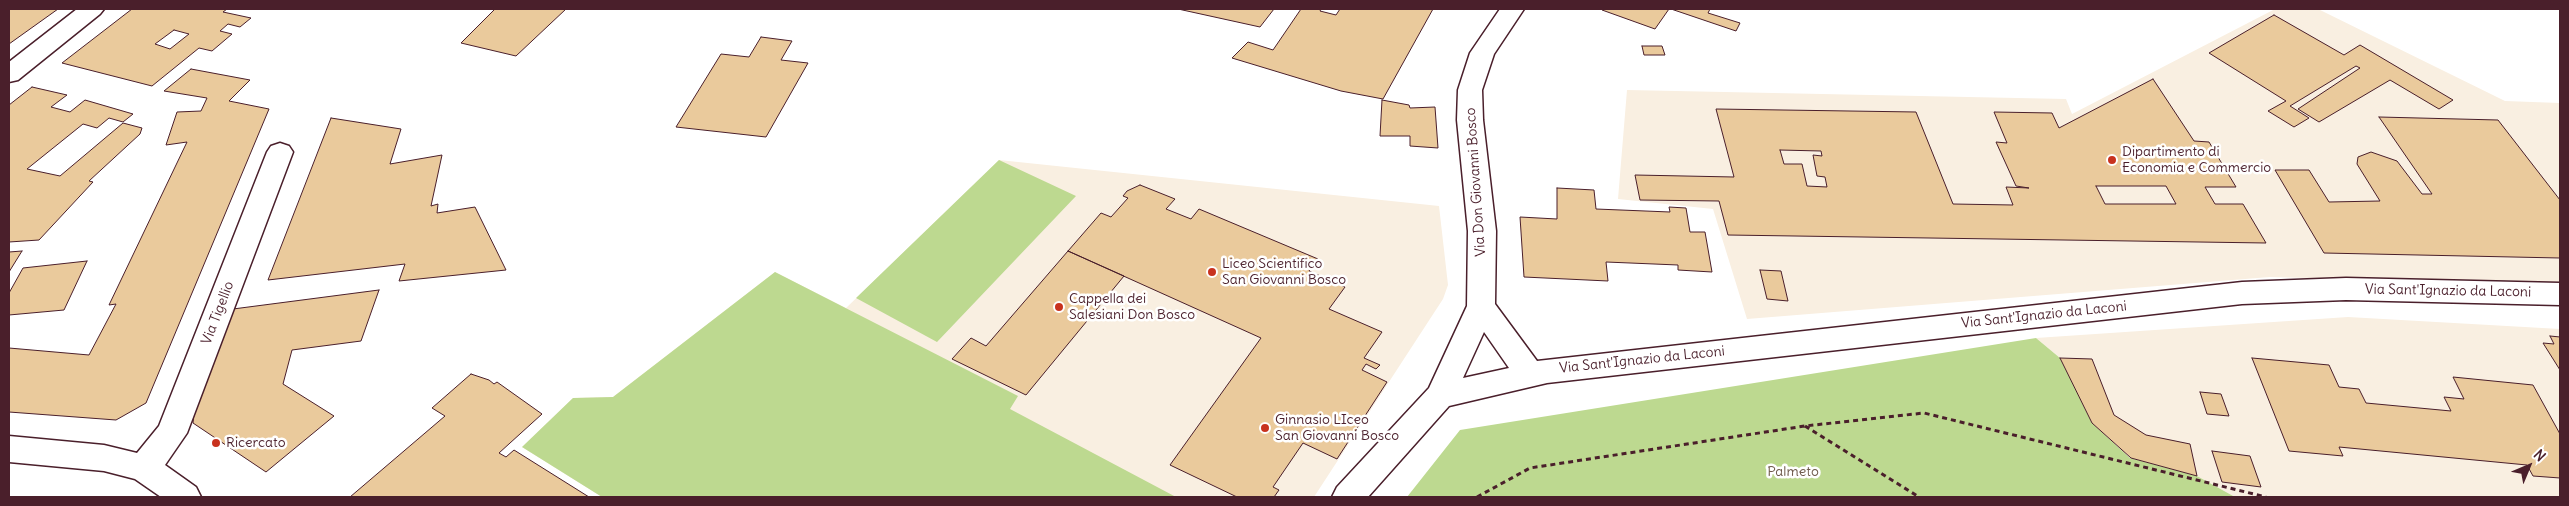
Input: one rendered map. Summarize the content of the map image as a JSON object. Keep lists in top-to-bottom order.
{
  "streets": {
    "street": ["Via Don Giovanni Bosco", "Via Sant'Ignazio da Laconi", "Via Tigellio"]
  },
  "parks": ["Palmeto"],
  "places": [
    "Dipartimento di Economia e Commercio",
    "Liceo Scientifico San Giovanni Bosco",
    "Cappella dei Salesiani Don Bosco",
    "Ginnasio LIceo San Giovanni Bosco",
    "Ricercato"
  ],
  "north": "top right"
}
